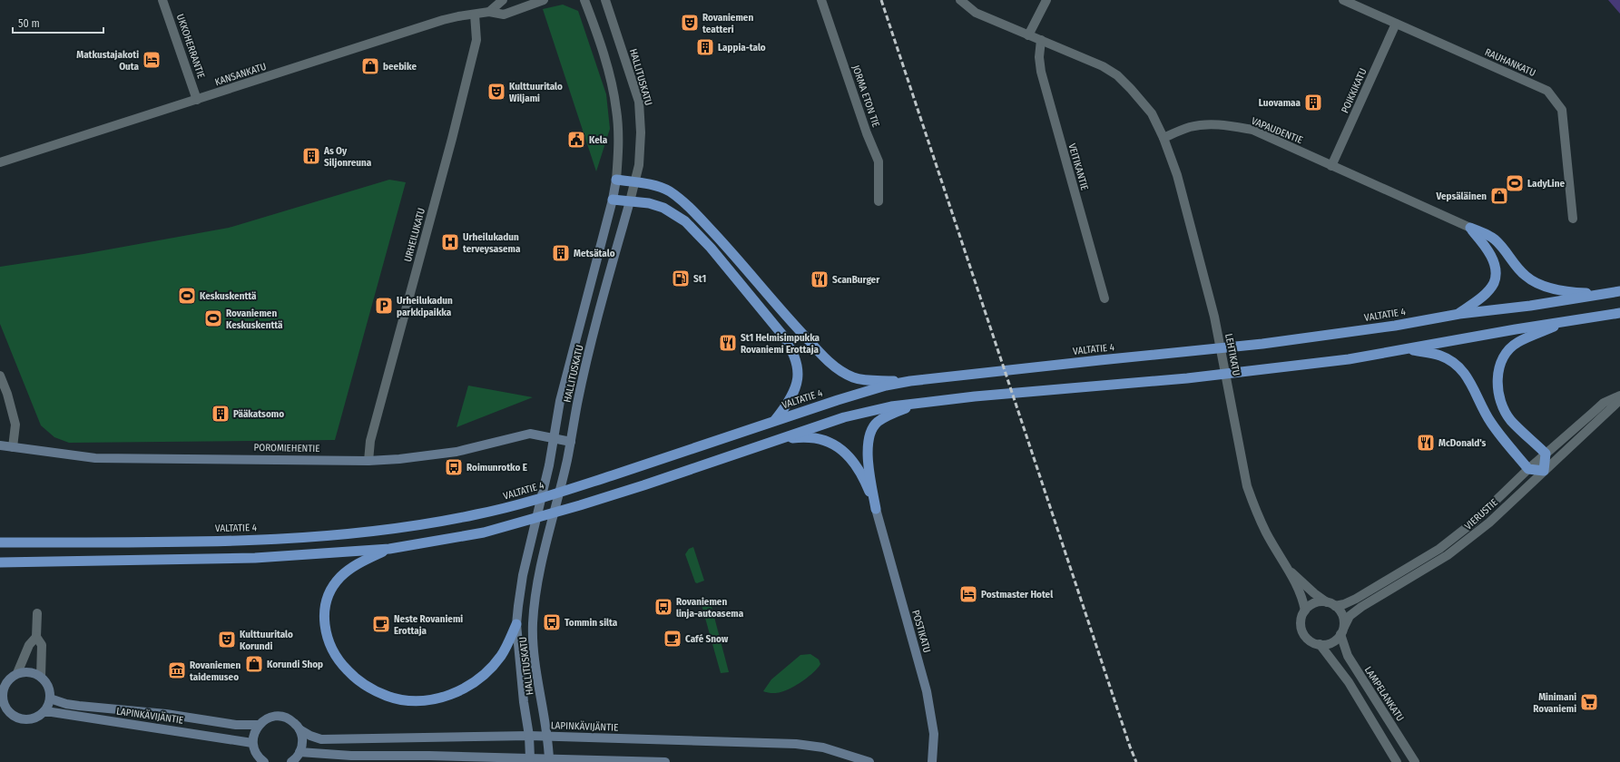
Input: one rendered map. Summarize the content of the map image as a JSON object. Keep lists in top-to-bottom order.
{
  "streets": {
    "highway": ["VALTATIE 4"],
    "main road": [
      "HALLITUSKATU",
      "POROMIEHENTIE",
      "POSTIKATU",
      "LAPINKÄVIJÄNTIE"
    ],
    "street": [
      "UKKOHERRANTIE",
      "RAUHANKATU",
      "KANSANKATU",
      "POIKKIKATU",
      "JORMA ETON TIE",
      "VAPAUDENTIE",
      "VEITIKANTIE",
      "URHEILUKATU",
      "LEHTIKATU",
      "VIERUSTIE",
      "LAMPELANKATU"
    ]
  },
  "crossings": [
    ["UKKOHERRANTIE", "KANSANKATU"],
    ["RAUHANKATU", "POIKKIKATU"],
    ["KANSANKATU", "URHEILUKATU"],
    ["HALLITUSKATU", "POROMIEHENTIE"],
    ["HALLITUSKATU", "LAPINKÄVIJÄNTIE"],
    ["POIKKIKATU", "VAPAUDENTIE"],
    ["VAPAUDENTIE", "LEHTIKATU"],
    ["URHEILUKATU", "POROMIEHENTIE"],
    ["LEHTIKATU", "VIERUSTIE"],
    ["LEHTIKATU", "LAMPELANKATU"],
    ["VIERUSTIE", "LAMPELANKATU"]
  ],
  "places": {
    "theatre": ["Rovaniemen teatteri", "Kulttuuritalo Wiljami", "Kulttuuritalo Korundi"],
    "building": [
      "Lappia-talo",
      "Luovamaa",
      "As Oy Siljonreuna",
      "Metsätalo",
      "Pääkatsomo"
    ],
    "hotel": ["Matkustajakoti Outa", "Postmaster Hotel"],
    "shop": ["beebike", "Vepsäläinen", "Korundi Shop"],
    "public building": ["Kela"],
    "sports": ["LadyLine", "Keskuskenttä", "Rovaniemen Keskuskenttä"],
    "hospital": ["Urheilukadun terveysasema"],
    "fuel station": ["St1"],
    "restaurant": ["ScanBurger", "St1 Helmisimpukka Rovaniemi Erottaja", "McDonald's"],
    "parking": ["Urheilukadun parkkipaikka"],
    "bus stop": ["Roimunrotko E", "Rovaniemen linja-autoasema", "Tommin silta"],
    "cafe": ["Neste Rovaniemi Erottaja", "Café Snow"],
    "museum": ["Rovaniemen taidemuseo"],
    "supermarket": ["Minimani Rovaniemi"]
  },
  "scale_bar": "50 m"
}
